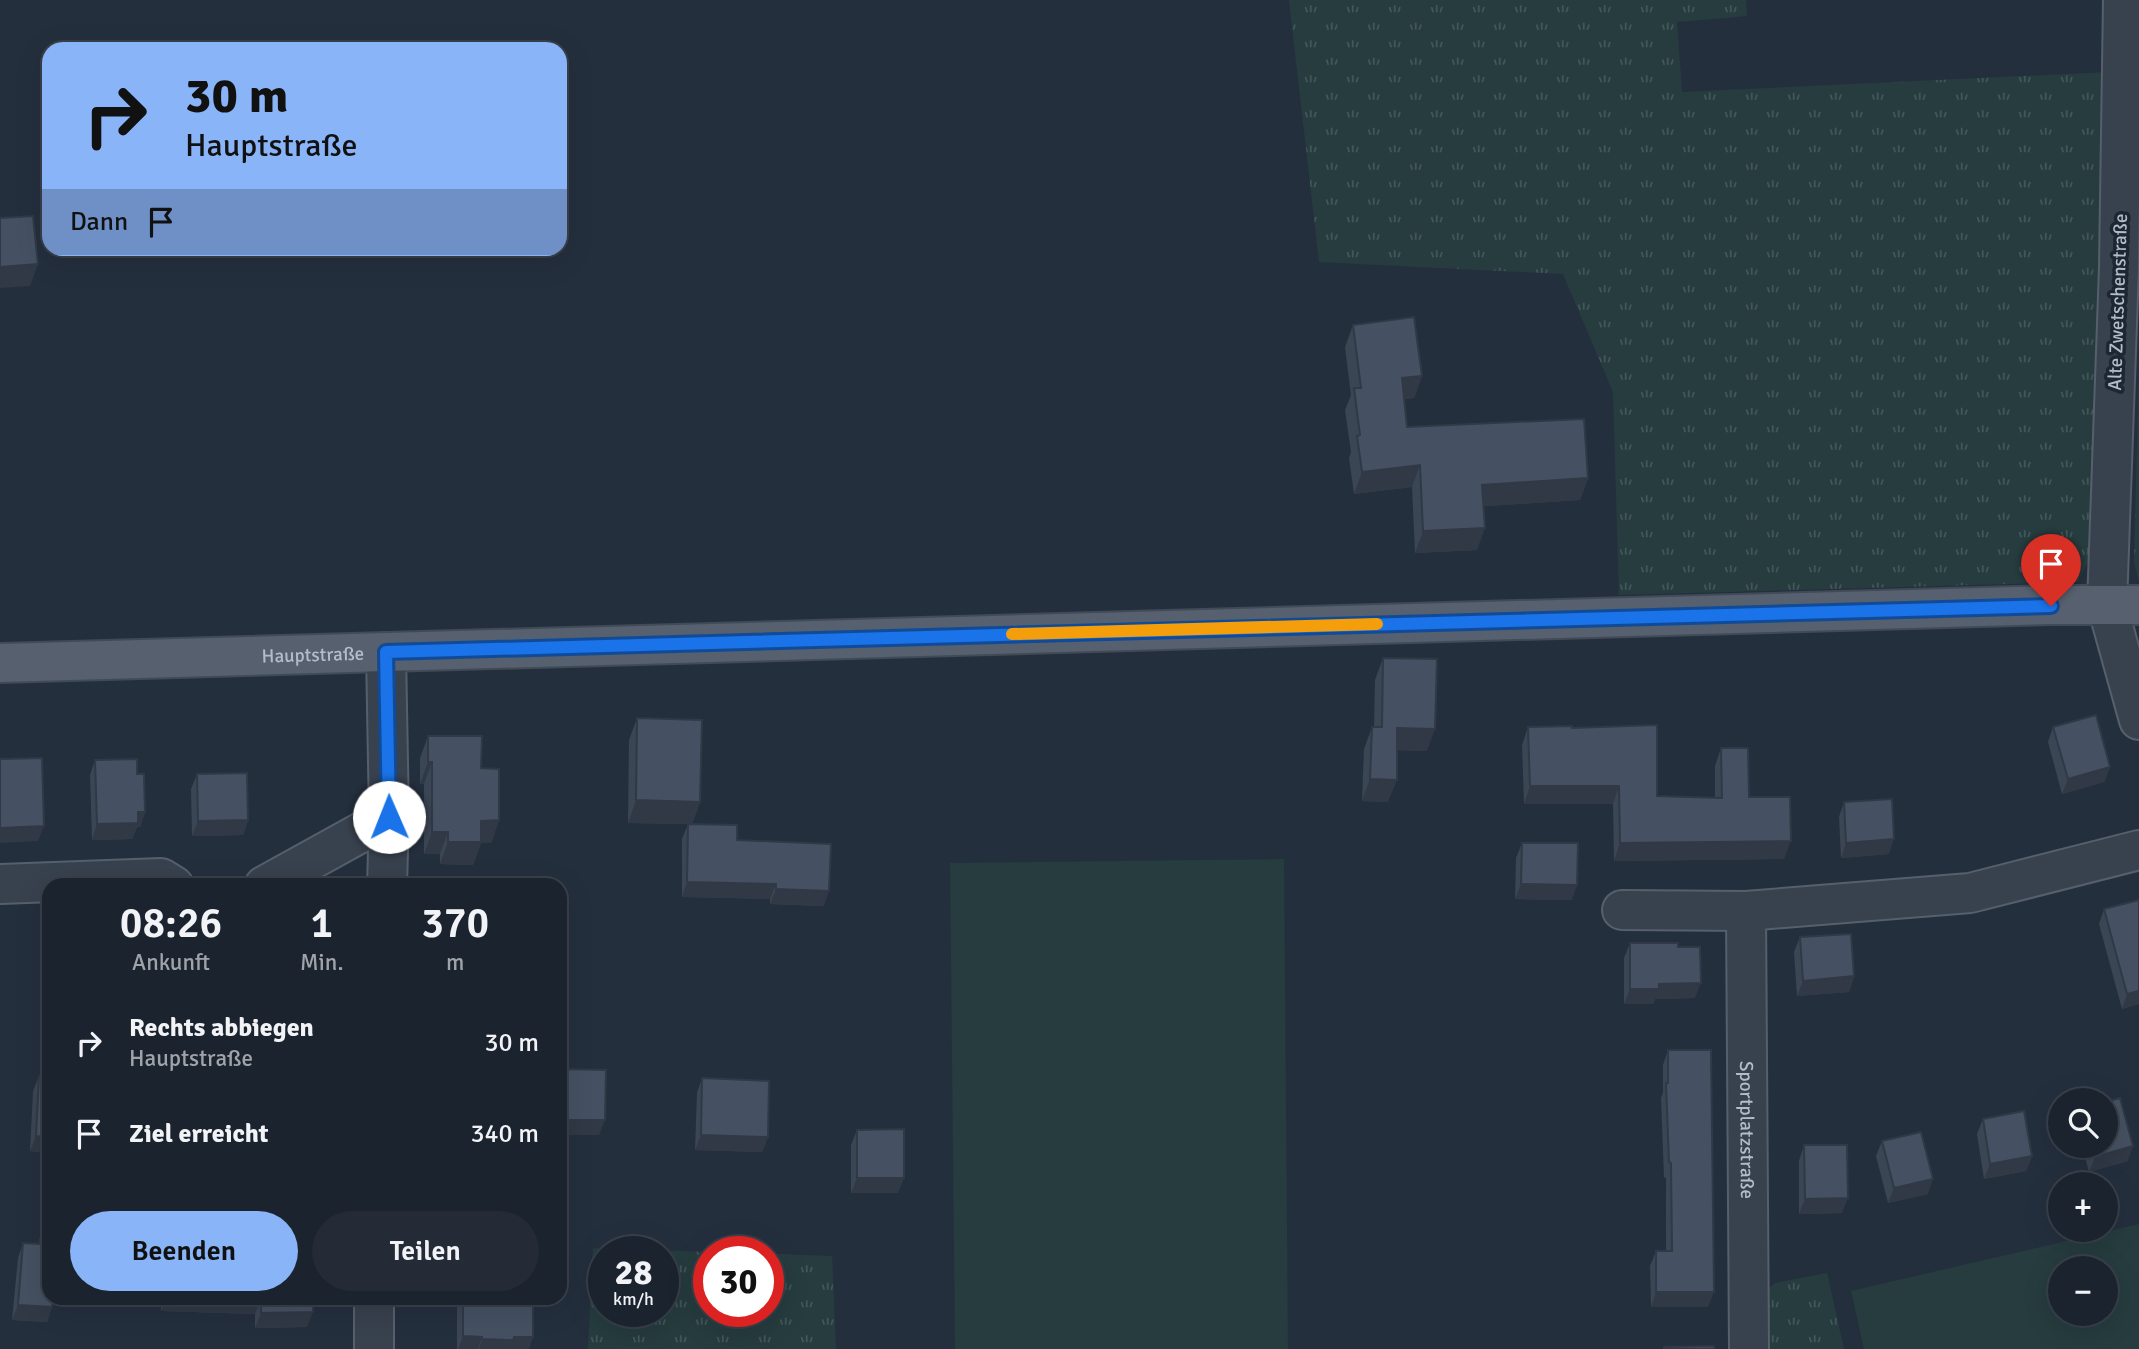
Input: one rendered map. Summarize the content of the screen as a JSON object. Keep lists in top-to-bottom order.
{
  "streets": {
    "main road": ["Hauptstraße"],
    "street": ["Alte Zwetschenstraße", "Sportplatzstraße"]
  },
  "crossings": [
    ["Alte Zwetschenstraße", "Hauptstraße"]
  ],
  "page": {
    "turn": ["30 m", "Hauptstraße"],
    "then": "Dann",
    "eta": [
      "08:26",
      "Ankunft",
      "1",
      "Min.",
      "370",
      "m"
    ],
    "list": [
      {
        "name": "Rechts abbiegen",
        "note": "Hauptstraße",
        "value": "30 m"
      },
      {
        "name": "Ziel erreicht",
        "value": "340 m"
      }
    ],
    "map_buttons": ["+", "−"],
    "buttons": ["Beenden", "Teilen"],
    "speed": "28 km/h",
    "limit": "30"
  }
}
